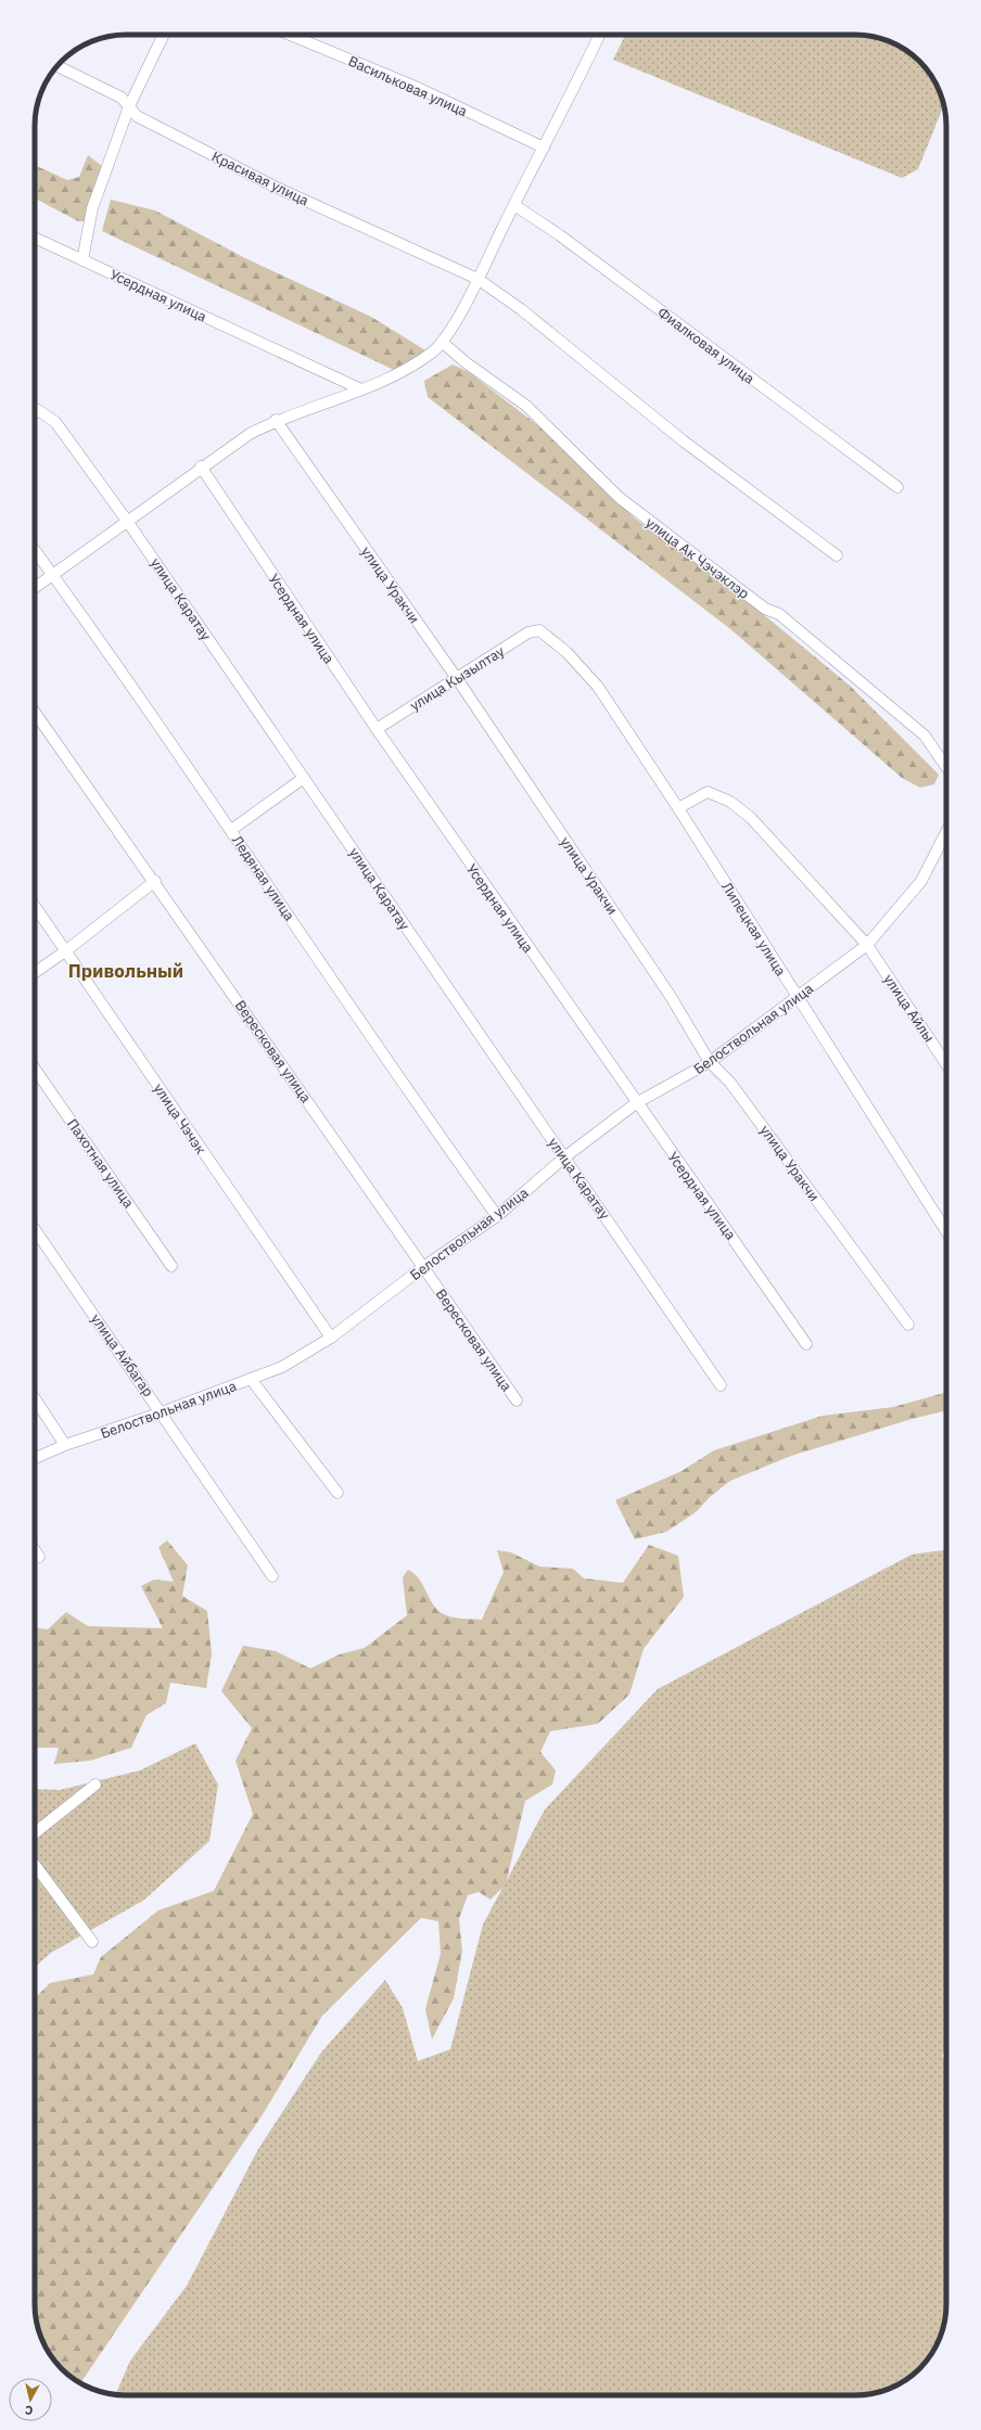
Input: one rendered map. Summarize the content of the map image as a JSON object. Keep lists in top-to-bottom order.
{
  "streets": {
    "street": [
      "Васильковая улица",
      "Красивая улица",
      "Усердная улица",
      "Фиалковая улица",
      "улица Ак Чэчэклэр",
      "улица Уракчи",
      "улица Каратау",
      "улица Кызылтау",
      "Ледяная улица",
      "Липецкая улица",
      "улица Айлы",
      "Белоствольная улица",
      "Вересковая улица",
      "улица Чэчэк",
      "Пахотная улица",
      "улица Айбагар"
    ]
  },
  "crossings": [
    ["Усердная улица", "улица Кызылтау"],
    ["Усердная улица", "Белоствольная улица"],
    ["улица Уракчи", "улица Кызылтау"],
    ["улица Уракчи", "Белоствольная улица"],
    ["улица Каратау", "Белоствольная улица"],
    ["улица Кызылтау", "Липецкая улица"],
    ["Ледяная улица", "Белоствольная улица"],
    ["Липецкая улица", "улица Айлы"],
    ["Липецкая улица", "Белоствольная улица"],
    ["улица Айлы", "Белоствольная улица"],
    ["Белоствольная улица", "Вересковая улица"],
    ["Белоствольная улица", "улица Чэчэк"],
    ["Белоствольная улица", "улица Айбагар"]
  ],
  "districts": ["Привольный"],
  "north": "bottom"
}
